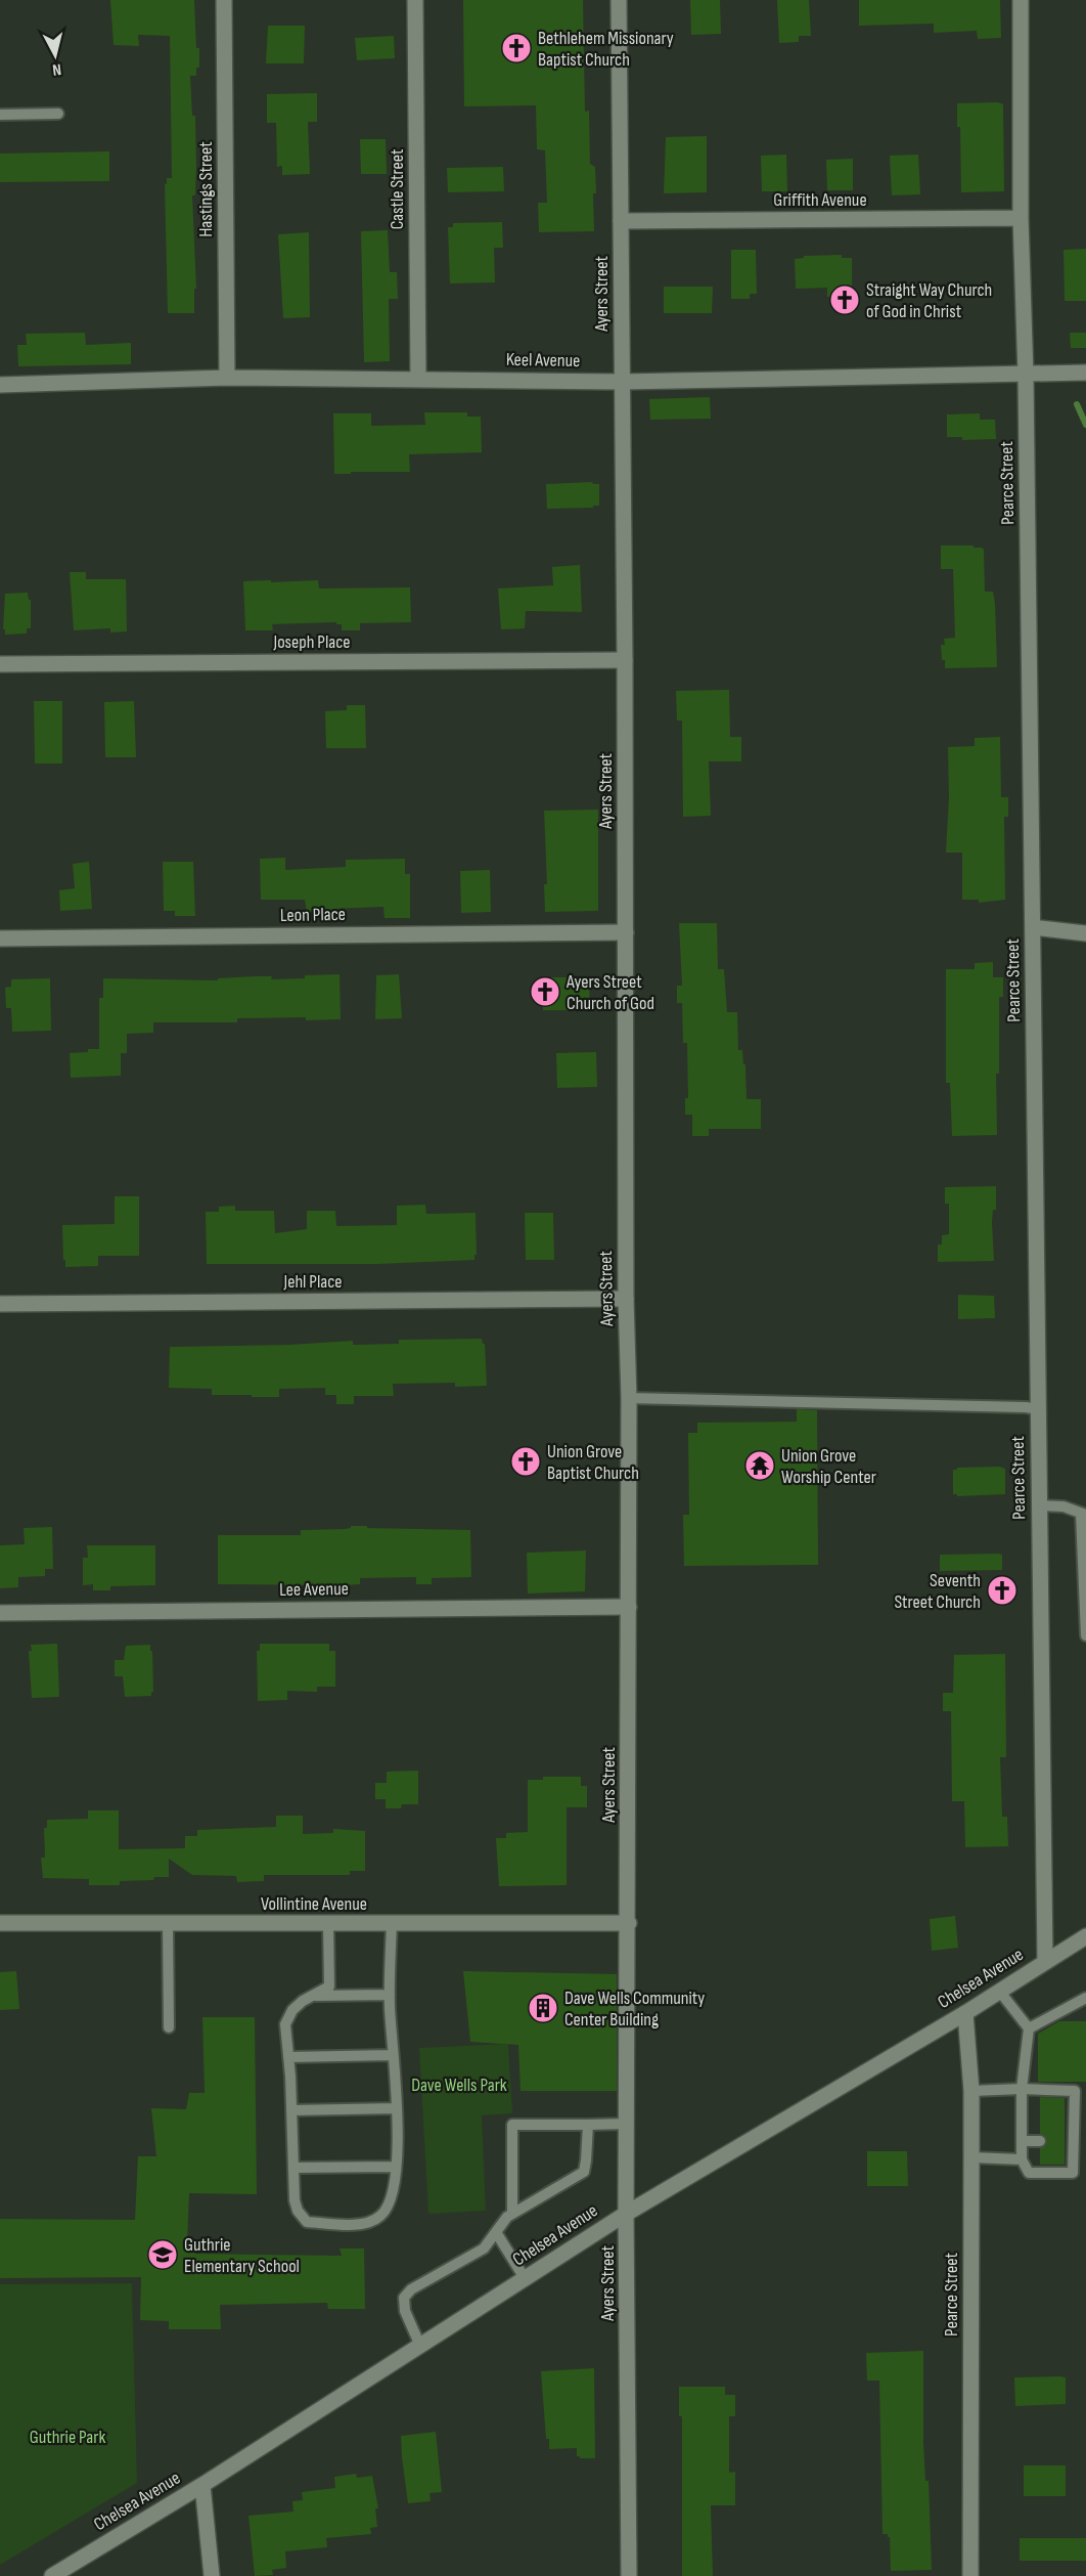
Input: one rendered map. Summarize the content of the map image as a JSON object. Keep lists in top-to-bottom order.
{
  "streets": {
    "street": [
      "Hastings Street",
      "Castle Street",
      "Griffith Avenue",
      "Ayers Street",
      "Keel Avenue",
      "Pearce Street",
      "Joseph Place",
      "Leon Place",
      "Jehl Place",
      "Lee Avenue",
      "Vollintine Avenue",
      "Chelsea Avenue"
    ]
  },
  "crossings": [
    ["Hastings Street", "Keel Avenue"],
    ["Castle Street", "Keel Avenue"],
    ["Griffith Avenue", "Ayers Street"],
    ["Griffith Avenue", "Pearce Street"],
    ["Ayers Street", "Keel Avenue"],
    ["Ayers Street", "Joseph Place"],
    ["Ayers Street", "Leon Place"],
    ["Ayers Street", "Jehl Place"],
    ["Ayers Street", "Lee Avenue"],
    ["Ayers Street", "Vollintine Avenue"],
    ["Ayers Street", "Chelsea Avenue"],
    ["Keel Avenue", "Pearce Street"],
    ["Pearce Street", "Chelsea Avenue"]
  ],
  "parks": ["Dave Wells Park", "Guthrie Park"],
  "places": {
    "church": [
      "Bethlehem Missionary Baptist Church",
      "Straight Way Church of God in Christ",
      "Ayers Street Church of God",
      "Union Grove Baptist Church",
      "Seventh Street Church"
    ],
    "temple": ["Union Grove Worship Center"],
    "building": ["Dave Wells Community Center Building"],
    "school or university": ["Guthrie Elementary School"]
  },
  "north": "bottom"
}
